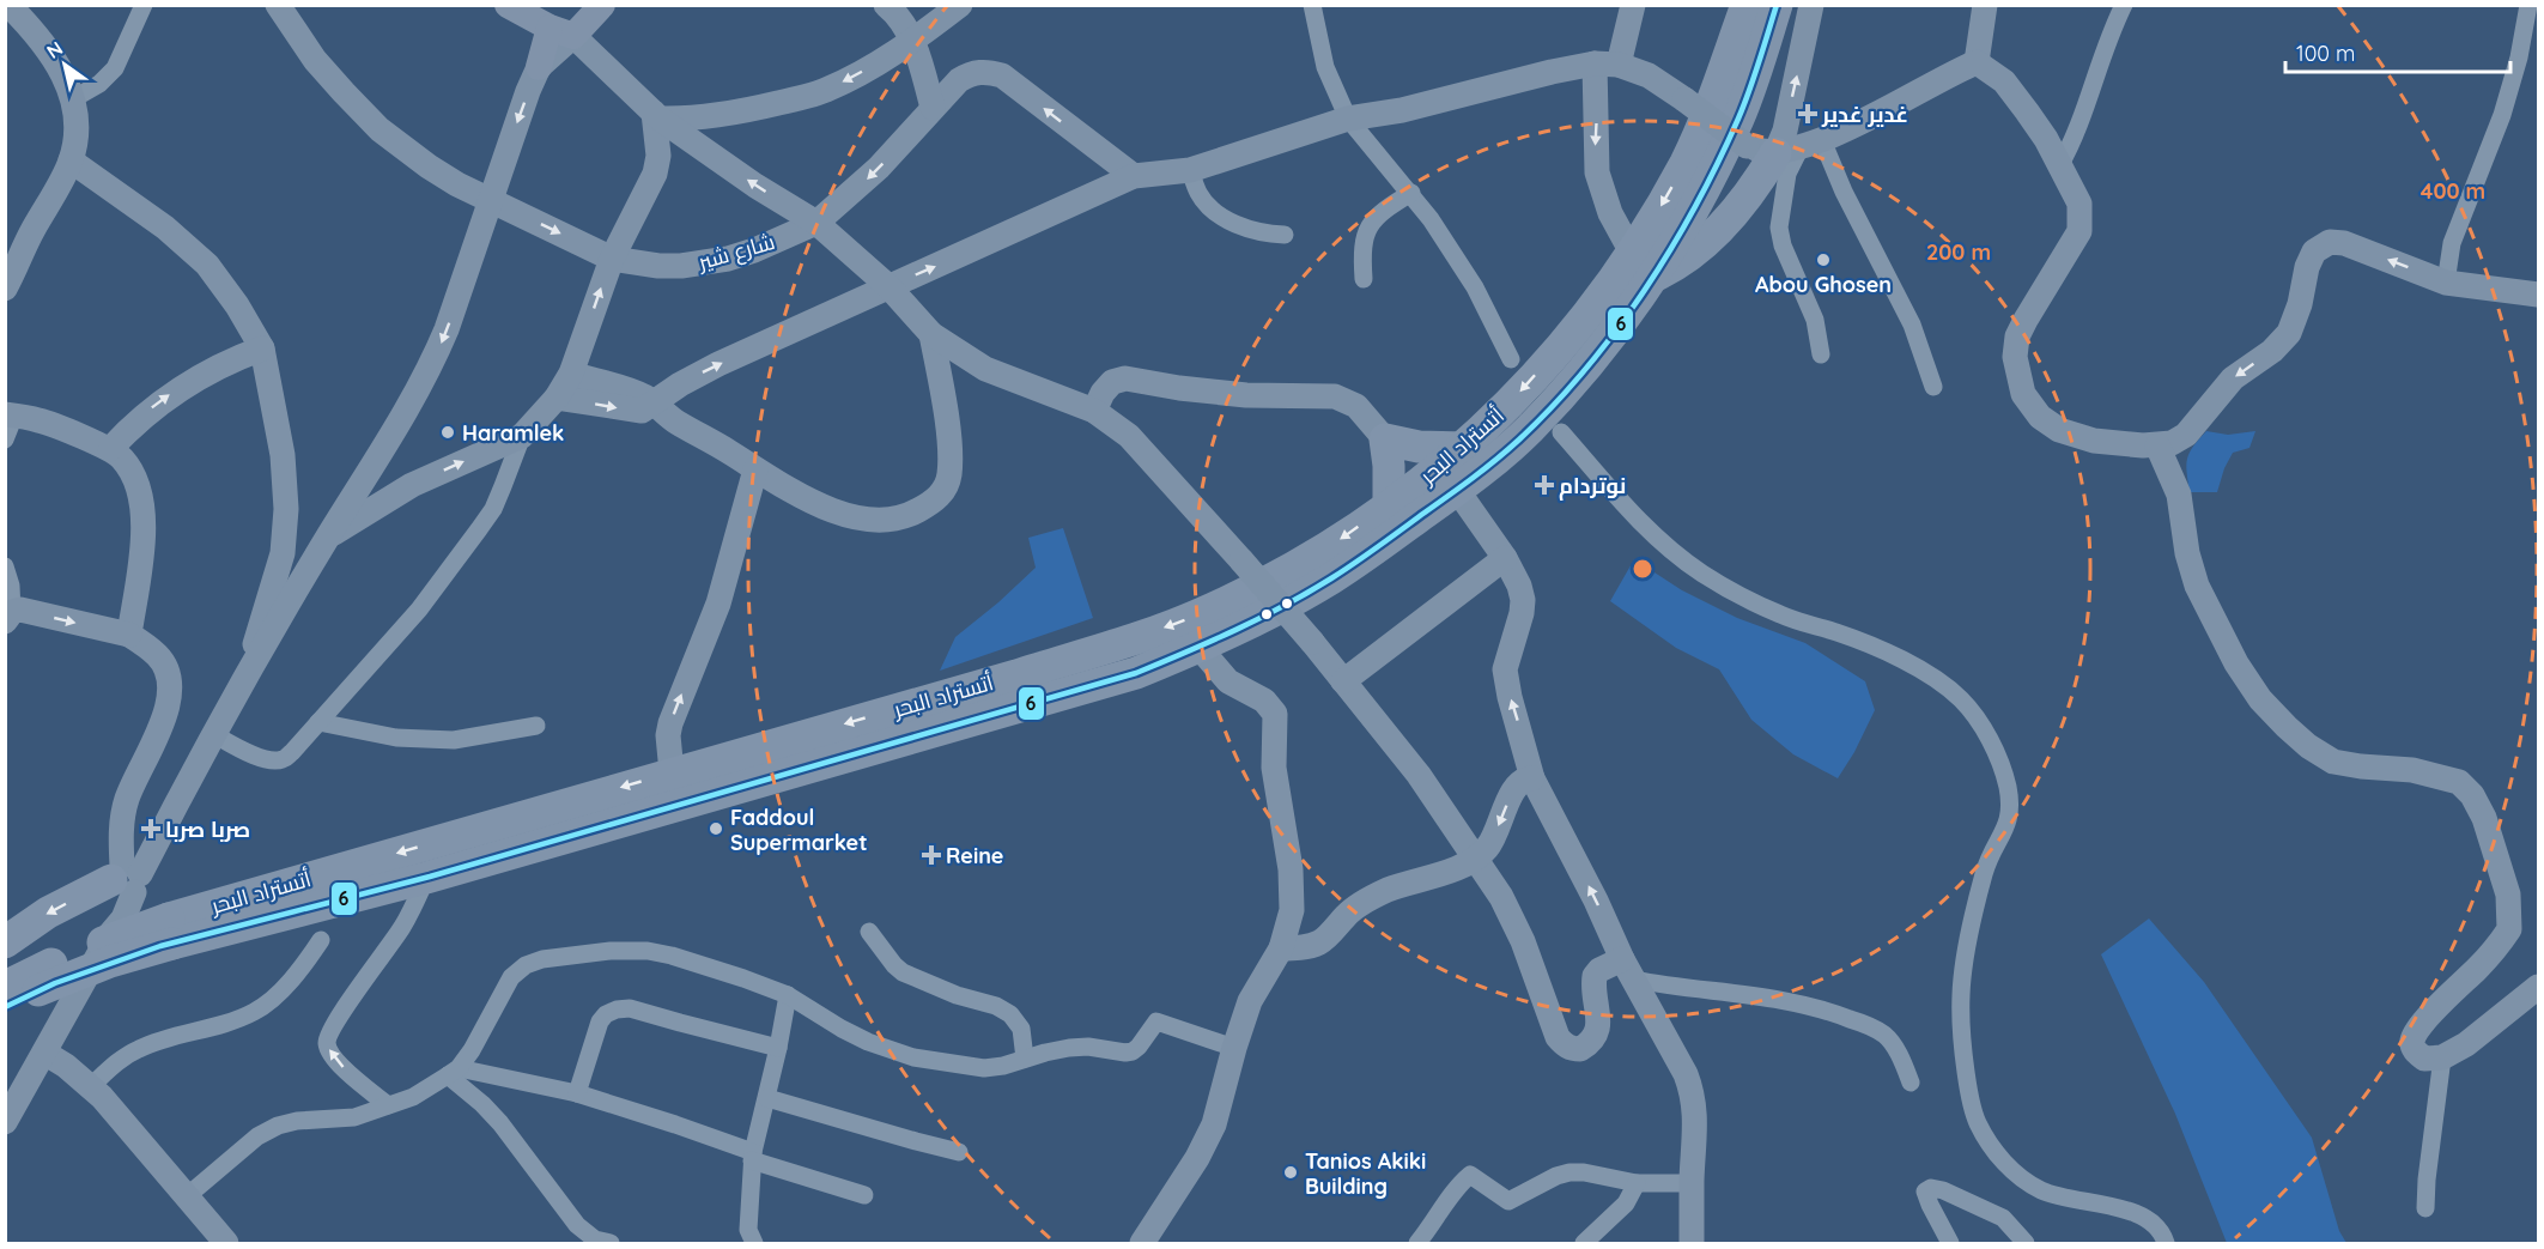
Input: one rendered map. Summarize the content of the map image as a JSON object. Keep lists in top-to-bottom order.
{
  "streets": {
    "highway": ["أتستراد البحر"],
    "street": ["شارع شير"]
  },
  "places": {
    "health": [
      "غدير غدير",
      "نوتردام",
      "صربا صربا",
      "Reine"
    ],
    "other": [
      "Abou Ghosen",
      "Haramlek",
      "Faddoul Supermarket",
      "Tanios Akiki Building"
    ]
  },
  "lines": ["transit line 6"],
  "scale_bar": "100 m",
  "north": "top left",
  "rings": ["400 m", "200 m"]
}
